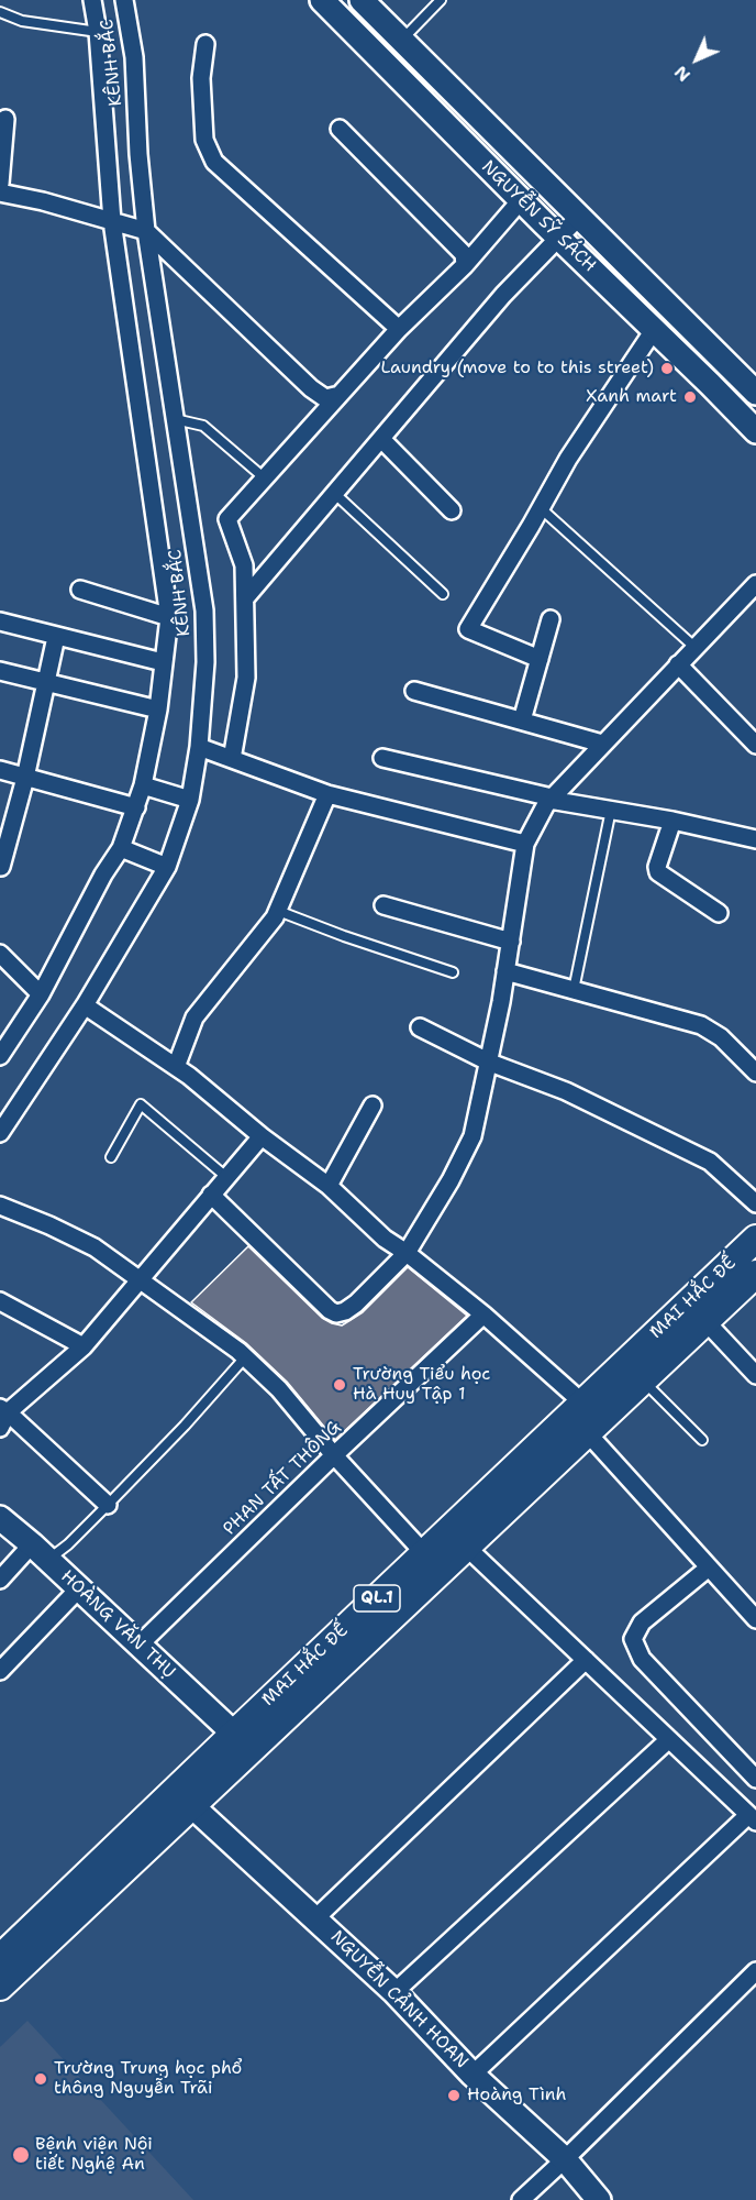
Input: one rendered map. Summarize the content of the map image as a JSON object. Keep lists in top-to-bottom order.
{
  "streets": {
    "main road": [
      "NGUYỄN SỸ SÁCH",
      "MAI HẮC ĐẾ",
      "QL.1",
      "HOÀNG VĂN THỤ",
      "NGUYỄN CẢNH HOAN"
    ],
    "street": ["KÊNH BẮC", "PHAN TẤT THÔNG"]
  },
  "crossings": [
    ["MAI HẮC ĐẾ", "HOÀNG VĂN THỤ"],
    ["MAI HẮC ĐẾ", "NGUYỄN CẢNH HOAN"],
    ["PHAN TẤT THÔNG", "HOÀNG VĂN THỤ"]
  ],
  "places": [
    "Laundry (move to to this street)",
    "Xanh mart",
    "Trường Tiểu học Hà Huy Tập 1",
    "Trường Trung học phổ thông Nguyễn Trãi",
    "Hoàng Tình",
    "Bệnh viện Nội tiết Nghệ An"
  ],
  "north": "bottom left"
}
